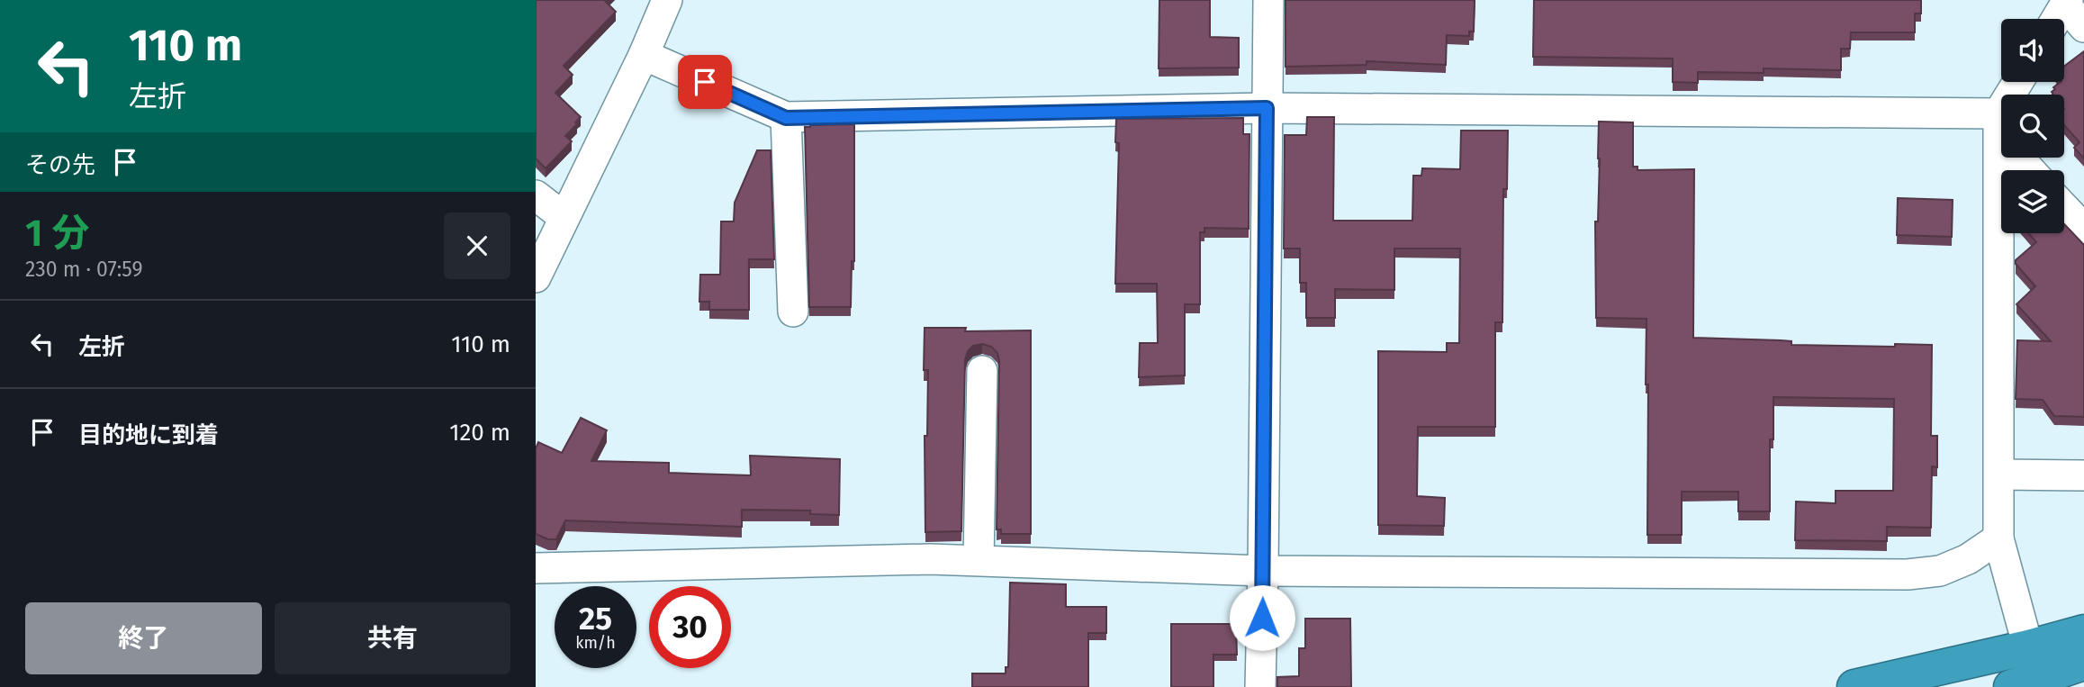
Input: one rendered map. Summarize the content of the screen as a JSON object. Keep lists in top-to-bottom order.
{
  "page": {
    "turn": ["110 m", "左折"],
    "then": "その先",
    "heading": ["1 分", "230 m · 07:59"],
    "list": [
      {
        "name": "左折",
        "value": "110 m"
      },
      {
        "name": "目的地に到着",
        "value": "120 m"
      }
    ],
    "speed": "25 km/h",
    "limit": "30",
    "buttons": ["終了", "共有"]
  }
}
